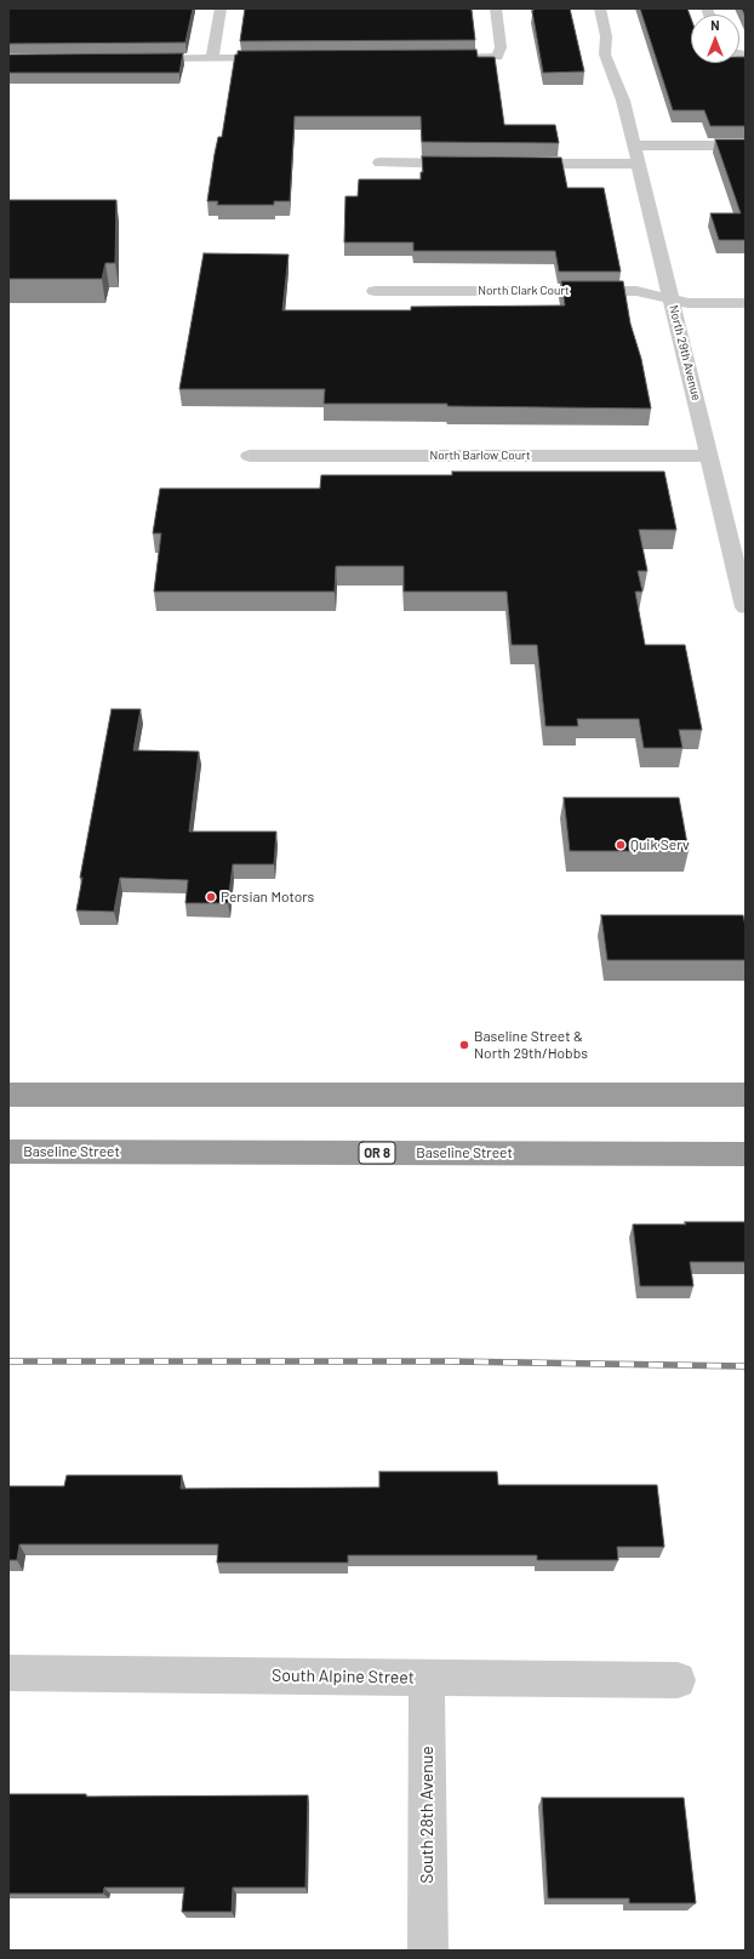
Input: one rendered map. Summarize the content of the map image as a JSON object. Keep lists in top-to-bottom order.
{
  "streets": {
    "highway": ["Baseline Street", "OR 8"],
    "street": [
      "North Clark Court",
      "North 29th Avenue",
      "North Barlow Court",
      "South Alpine Street",
      "South 28th Avenue"
    ]
  },
  "crossings": [
    ["North Clark Court", "North 29th Avenue"],
    ["North 29th Avenue", "North Barlow Court"],
    ["South Alpine Street", "South 28th Avenue"]
  ],
  "places": ["Quik Serv", "Persian Motors", "Baseline Street & North 29th/Hobbs"],
  "north": "top"
}
